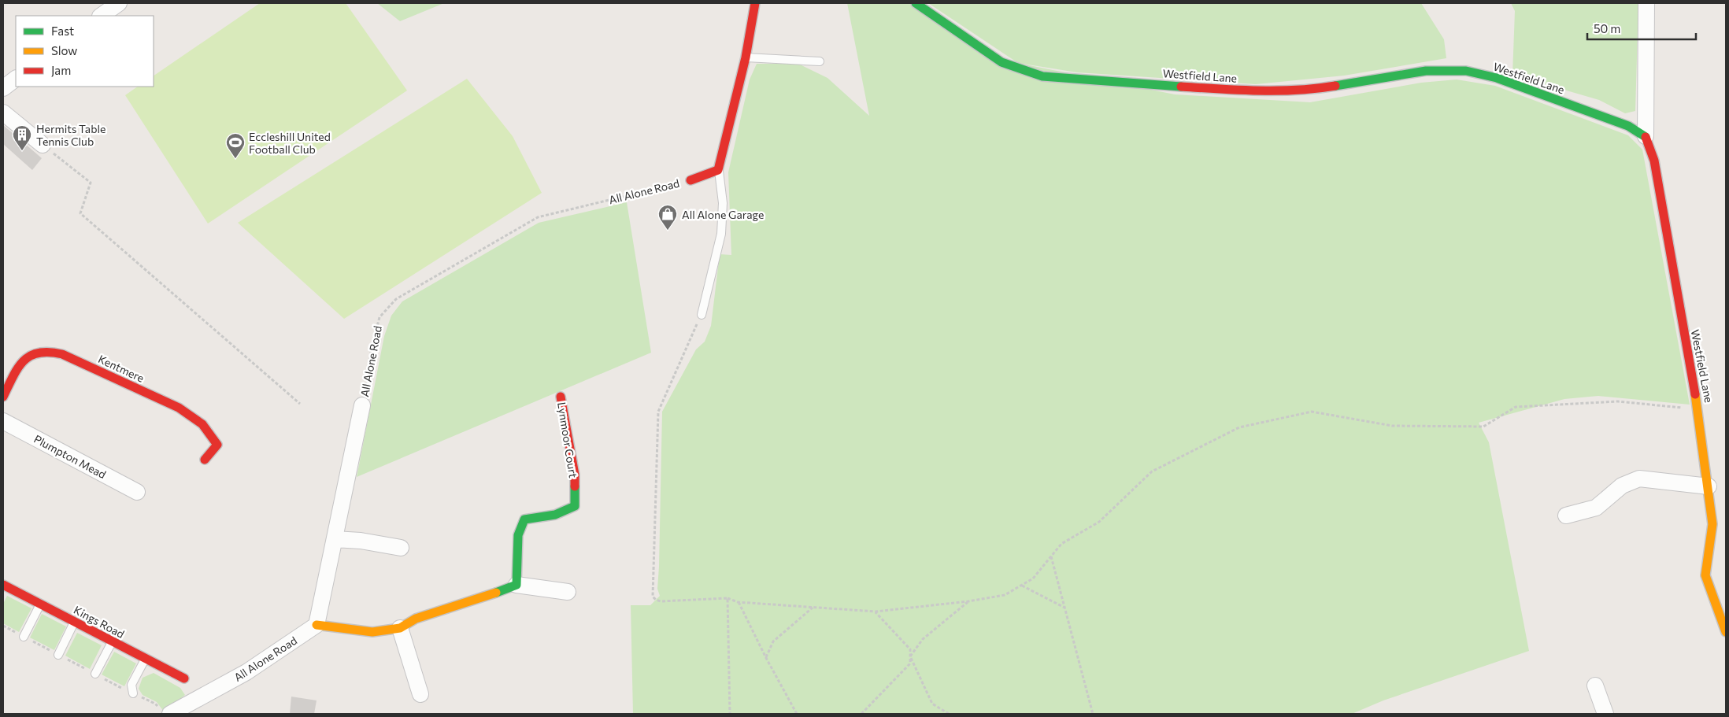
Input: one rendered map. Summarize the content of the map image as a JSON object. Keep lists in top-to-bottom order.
{
  "streets": {
    "street": [
      "Westfield Lane",
      "All Alone Road",
      "Kentmere",
      "Lynmoor Court",
      "Plumpton Mead",
      "Kings Road"
    ]
  },
  "places": {
    "building": ["Hermits Table Tennis Club"],
    "sports": ["Eccleshill United Football Club"],
    "shop": ["All Alone Garage"]
  },
  "legend": ["Fast", "Slow", "Jam"],
  "scale_bar": "50 m"
}
